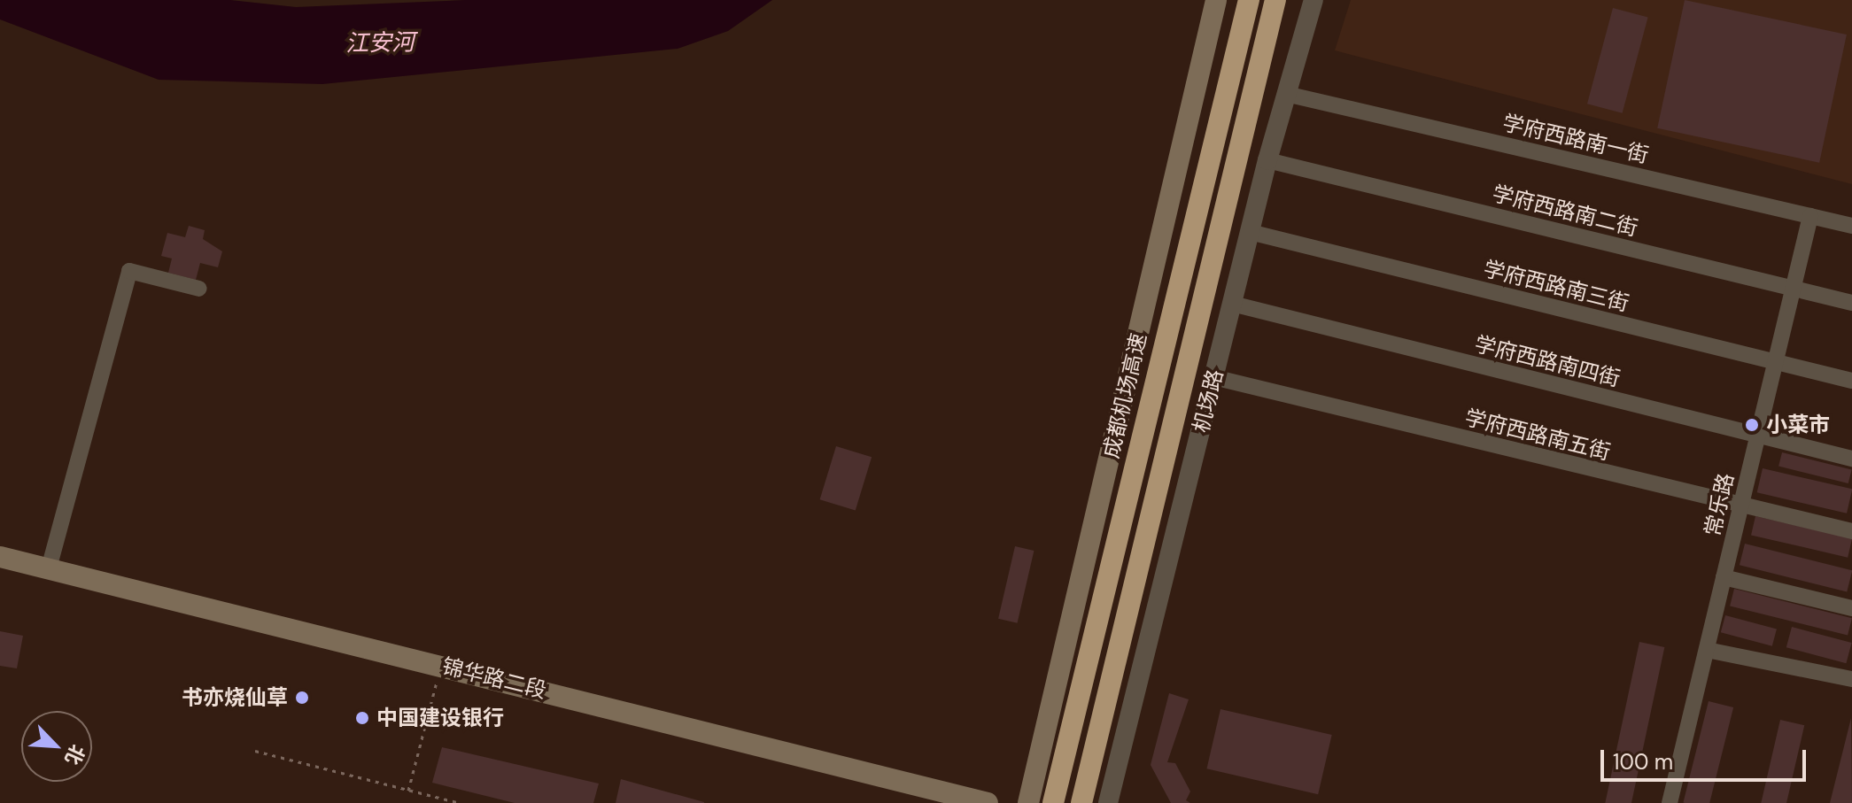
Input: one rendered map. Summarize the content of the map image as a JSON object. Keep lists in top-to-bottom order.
{
  "streets": {
    "highway": ["成都机场高速"],
    "main road": ["锦华路二段"],
    "street": [
      "学府西路南一街",
      "学府西路南二街",
      "学府西路南三街",
      "学府西路南四街",
      "机场路",
      "学府西路南五街",
      "常乐路"
    ]
  },
  "crossings": [
    ["学府西路南一街", "机场路"],
    ["学府西路南一街", "常乐路"],
    ["学府西路南二街", "机场路"],
    ["学府西路南二街", "常乐路"],
    ["学府西路南三街", "机场路"],
    ["学府西路南三街", "常乐路"],
    ["学府西路南四街", "机场路"],
    ["学府西路南四街", "常乐路"],
    ["机场路", "学府西路南五街"],
    ["学府西路南五街", "常乐路"]
  ],
  "water": ["江安河"],
  "places": ["小菜市", "书亦烧仙草", "中国建设银行"],
  "scale_bar": "100 m",
  "north": "bottom right"
}
